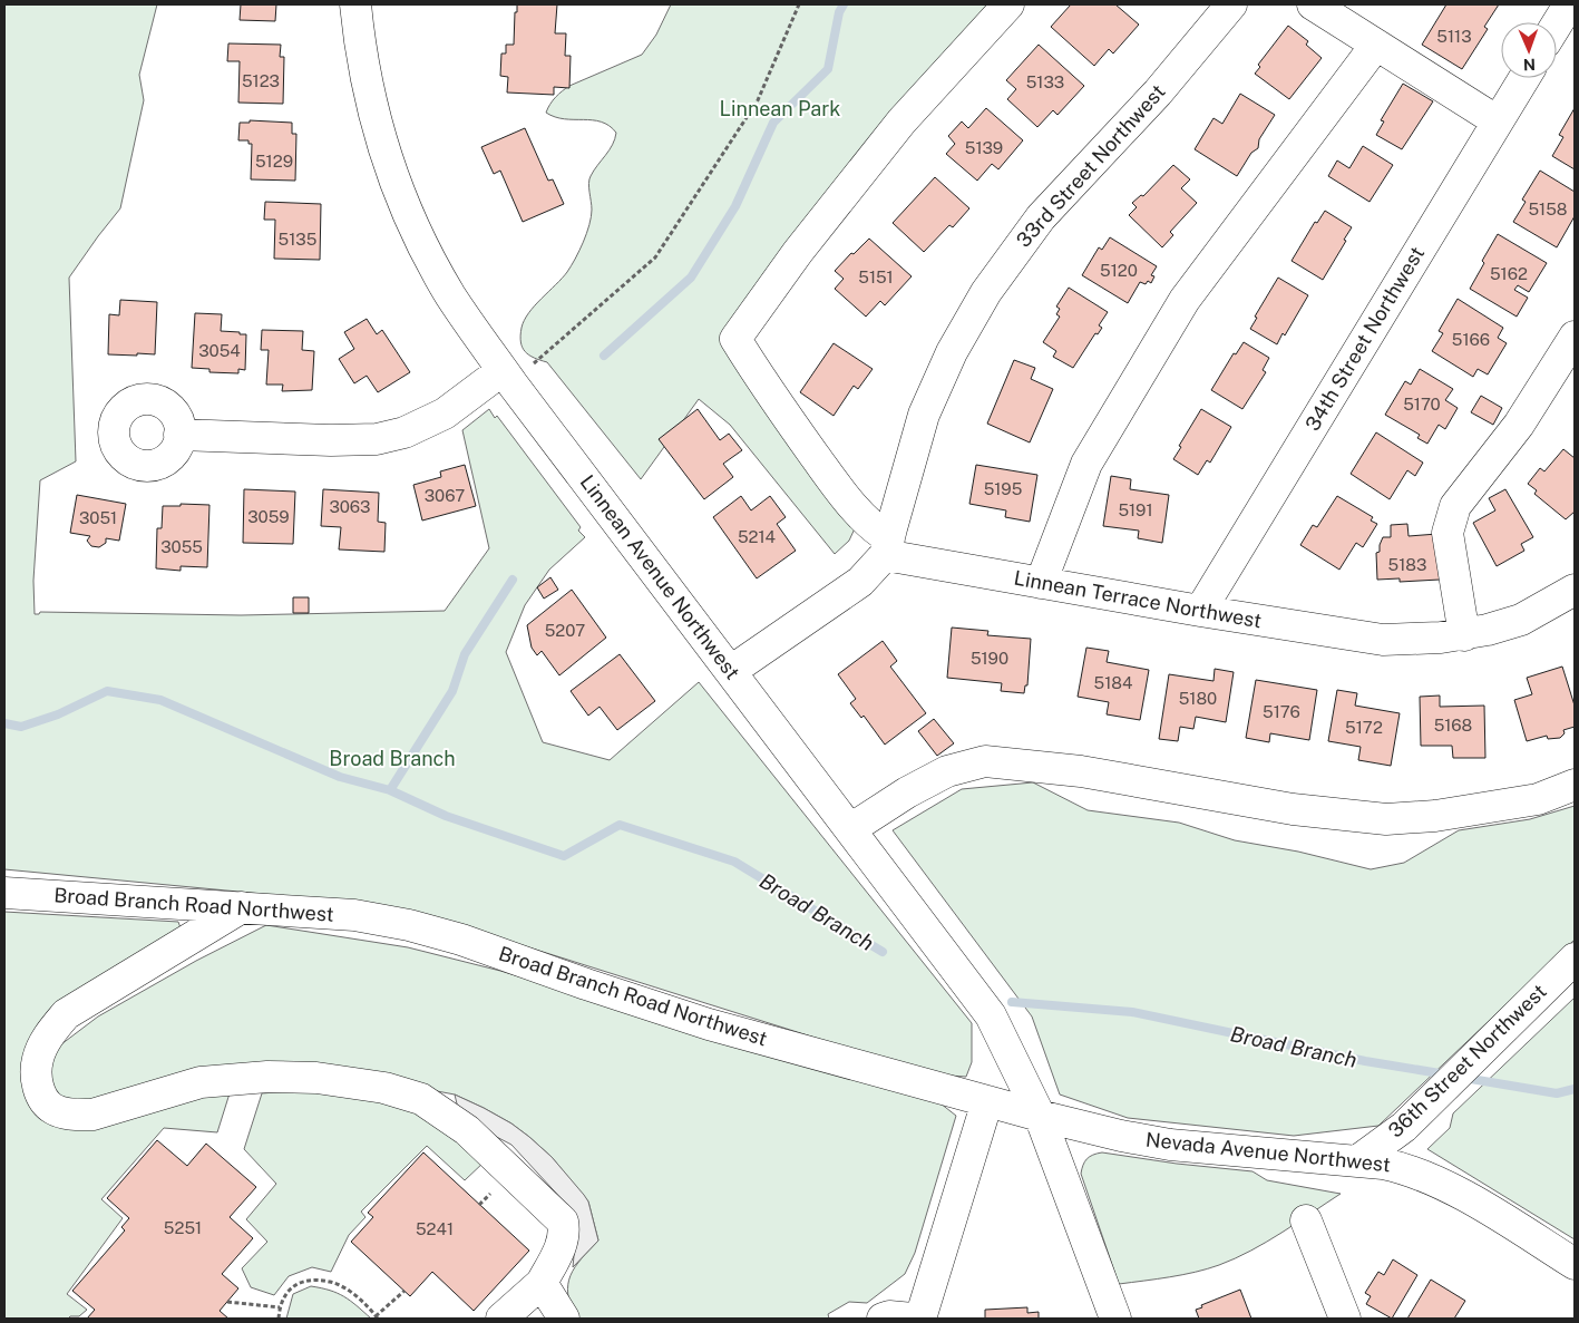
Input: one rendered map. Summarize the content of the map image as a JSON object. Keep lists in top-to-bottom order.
{
  "streets": {
    "street": [
      "33rd Street Northwest",
      "34th Street Northwest",
      "Linnean Avenue Northwest",
      "Linnean Terrace Northwest",
      "Broad Branch Road Northwest",
      "36th Street Northwest",
      "Nevada Avenue Northwest"
    ]
  },
  "crossings": [
    ["33rd Street Northwest", "Linnean Terrace Northwest"],
    ["34th Street Northwest", "Linnean Terrace Northwest"],
    ["Linnean Avenue Northwest", "Broad Branch Road Northwest"],
    ["Linnean Avenue Northwest", "Nevada Avenue Northwest"],
    ["Broad Branch Road Northwest", "Nevada Avenue Northwest"],
    ["36th Street Northwest", "Nevada Avenue Northwest"]
  ],
  "water": ["Broad Branch"],
  "parks": ["Linnean Park", "Broad Branch"],
  "house_numbers": [
    "5113",
    "5123",
    "5133",
    "5139",
    "5129",
    "5158",
    "5135",
    "5120",
    "5162",
    "5151",
    "5166",
    "3054",
    "5170",
    "5195",
    "3067",
    "3063",
    "5191",
    "3059",
    "3051",
    "5214",
    "3055",
    "5183",
    "5207",
    "5190",
    "5184",
    "5180",
    "5176",
    "5168",
    "5172",
    "5251",
    "5241"
  ],
  "north": "bottom"
}
